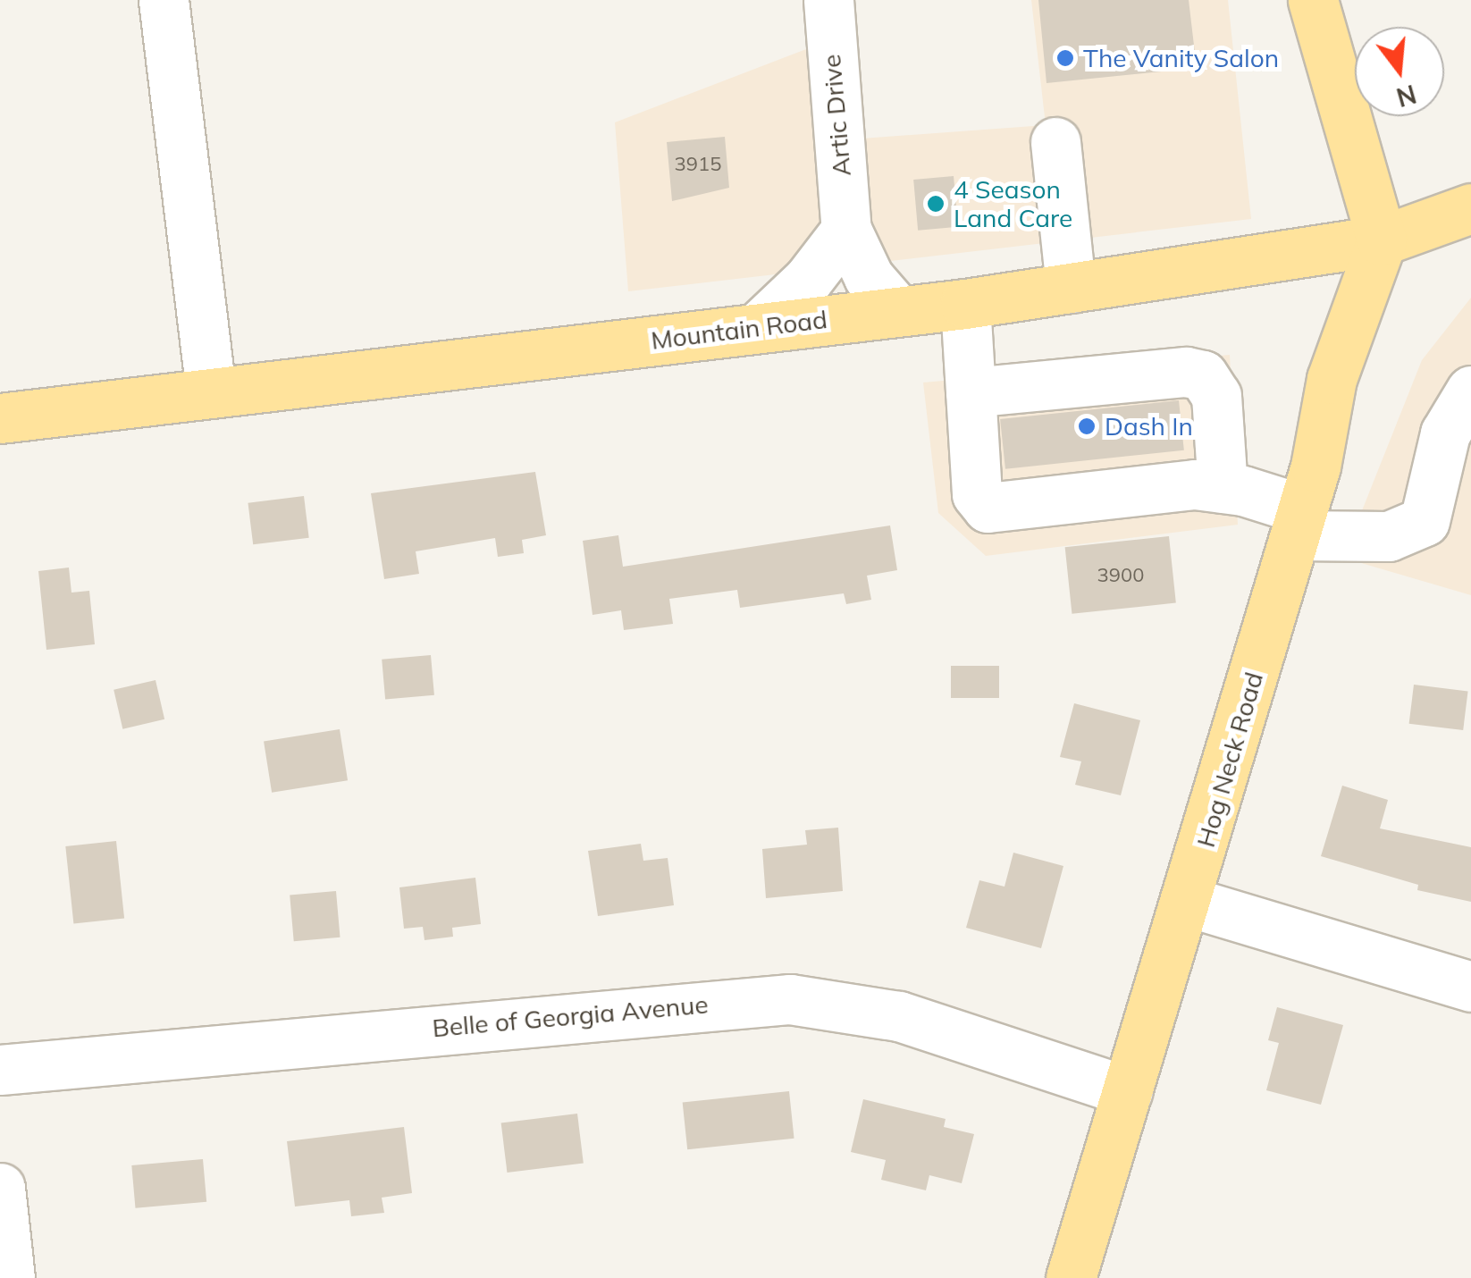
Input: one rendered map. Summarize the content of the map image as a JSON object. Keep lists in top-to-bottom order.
{
  "streets": {
    "main road": ["Mountain Road", "Hog Neck Road"],
    "street": ["Artic Drive", "Belle of Georgia Avenue"]
  },
  "crossings": [
    ["Artic Drive", "Mountain Road"],
    ["Mountain Road", "Hog Neck Road"],
    ["Hog Neck Road", "Belle of Georgia Avenue"]
  ],
  "places": ["The Vanity Salon", "4 Season Land Care", "Dash In"],
  "house_numbers": ["3915", "3900"],
  "north": "bottom"
}
